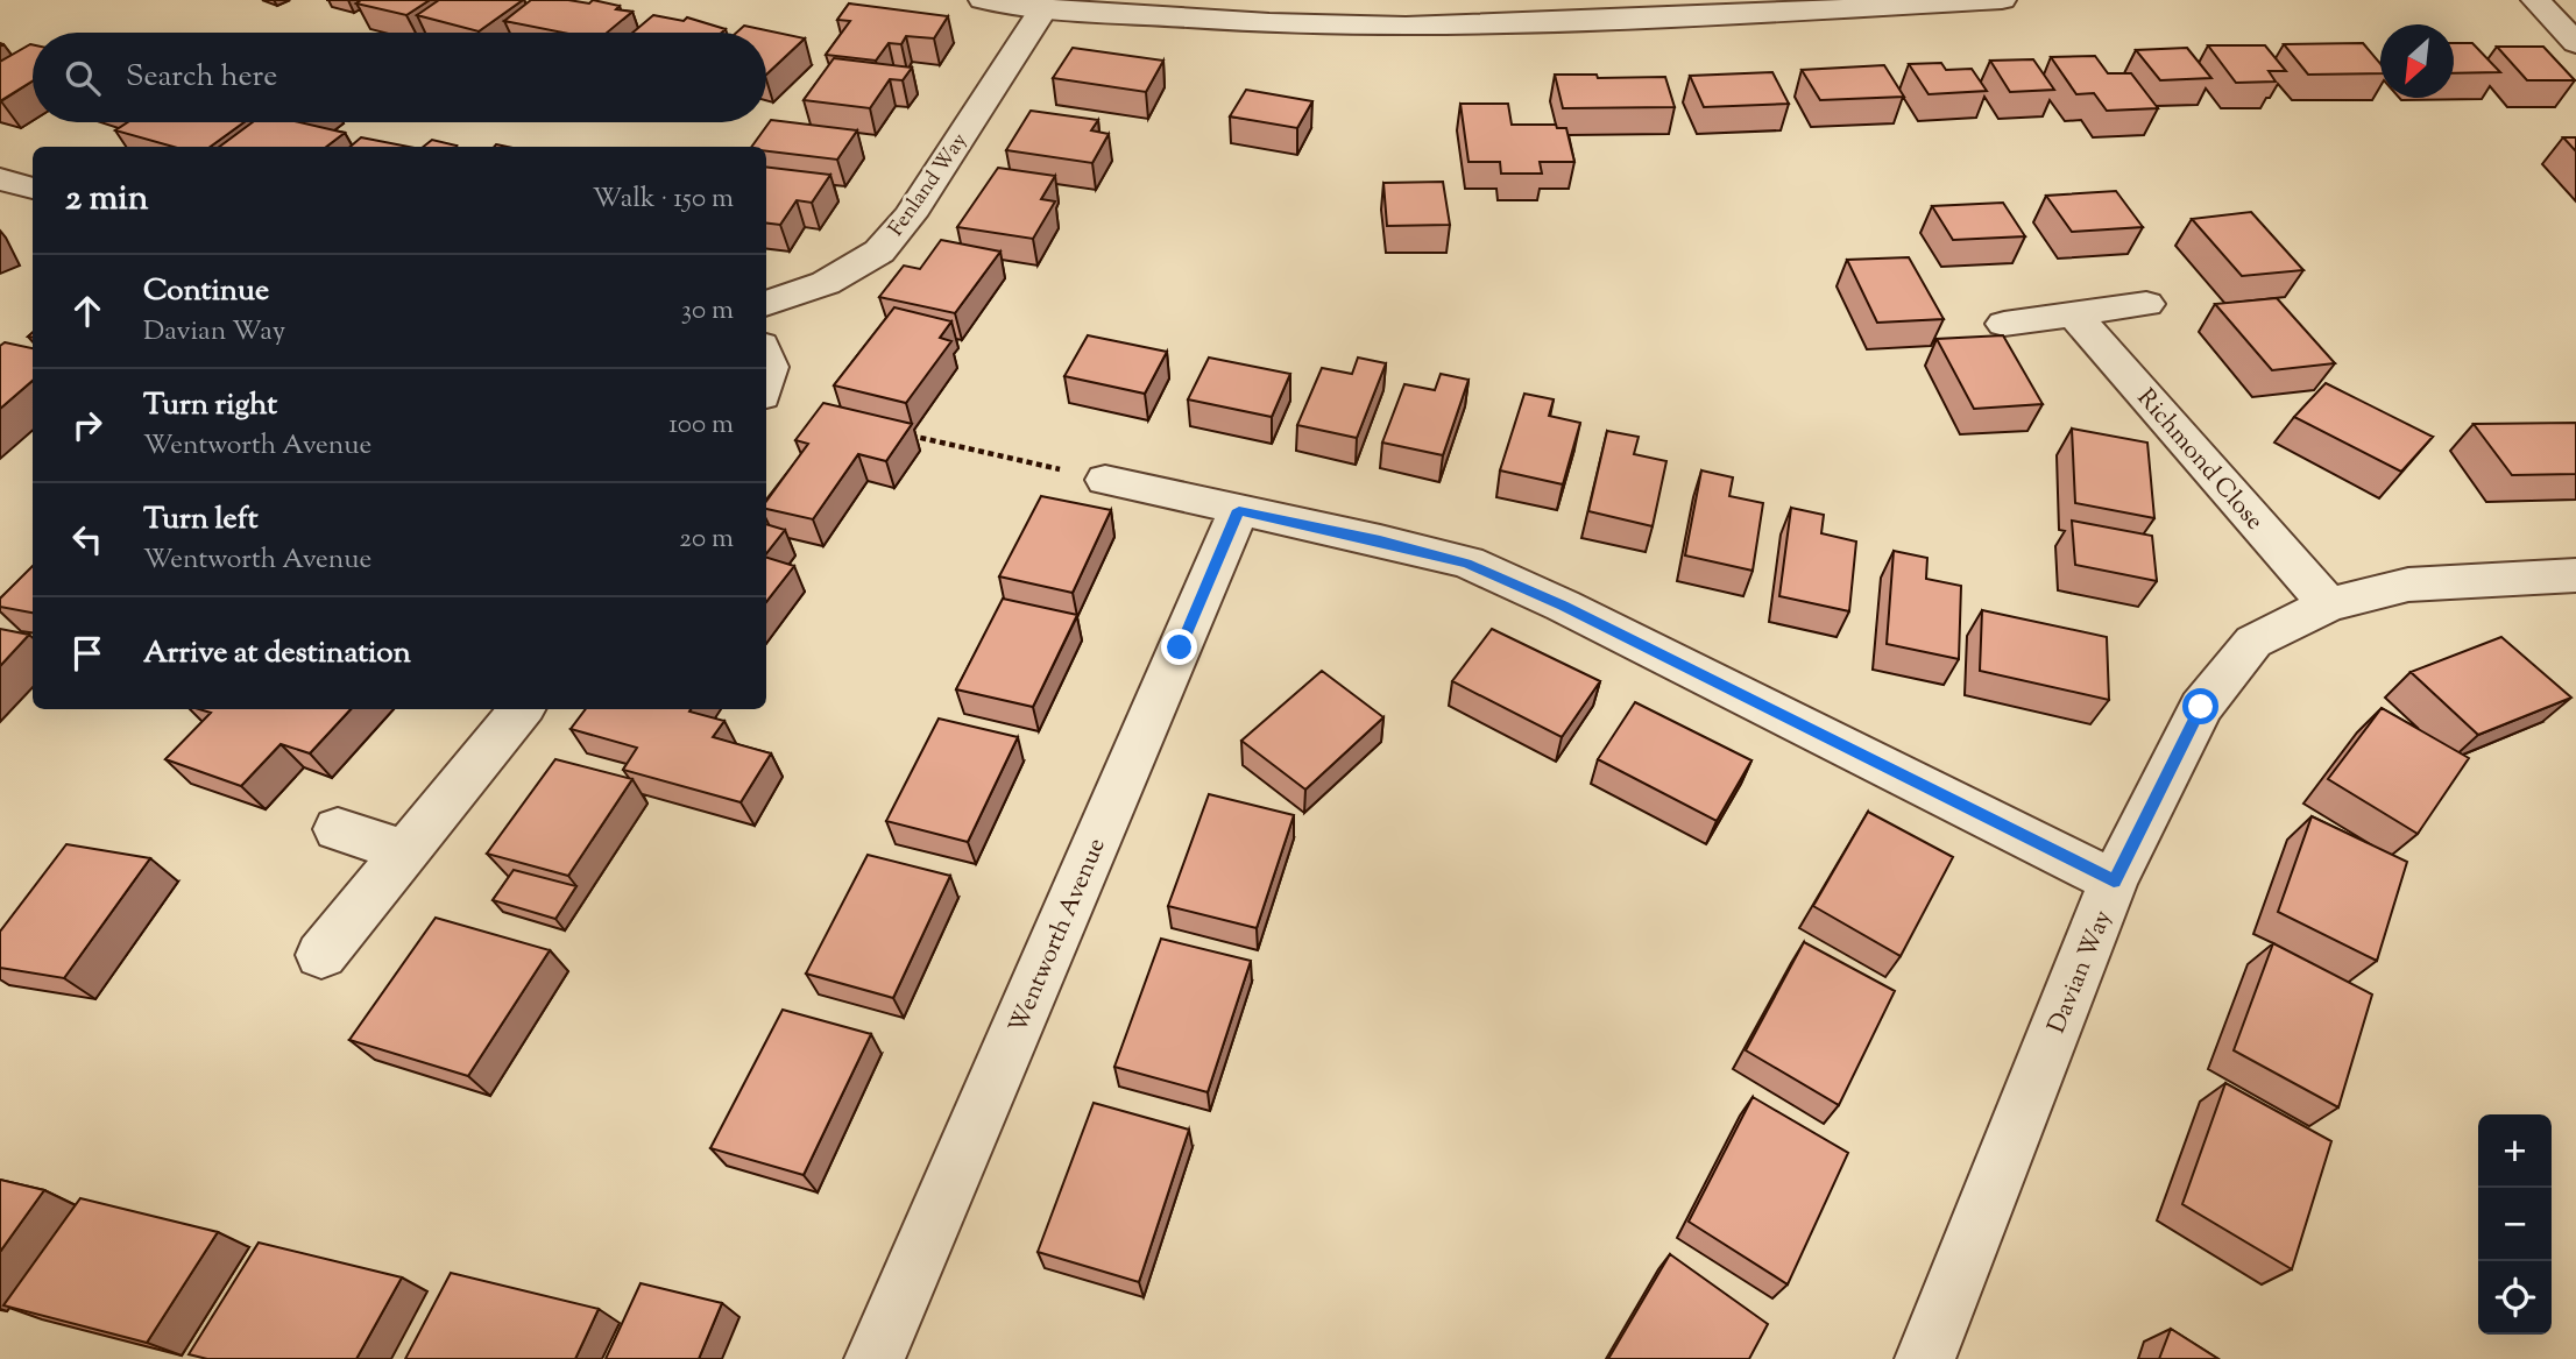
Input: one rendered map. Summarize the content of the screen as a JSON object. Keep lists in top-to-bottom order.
{
  "streets": {
    "street": [
      "Fenland Way",
      "Richmond Close",
      "Wentworth Avenue",
      "Davian Way"
    ]
  },
  "crossings": [
    ["Richmond Close", "Davian Way"]
  ],
  "north": "bottom left",
  "page": {
    "search": "Search here",
    "heading": ["2 min", "Walk · 150 m"],
    "list": [
      ["Continue", "Davian Way", "30 m"],
      ["Turn right", "Wentworth Avenue", "100 m"],
      ["Turn left", "Wentworth Avenue", "20 m"],
      "Arrive at destination"
    ],
    "map_buttons": ["+", "−"]
  }
}
